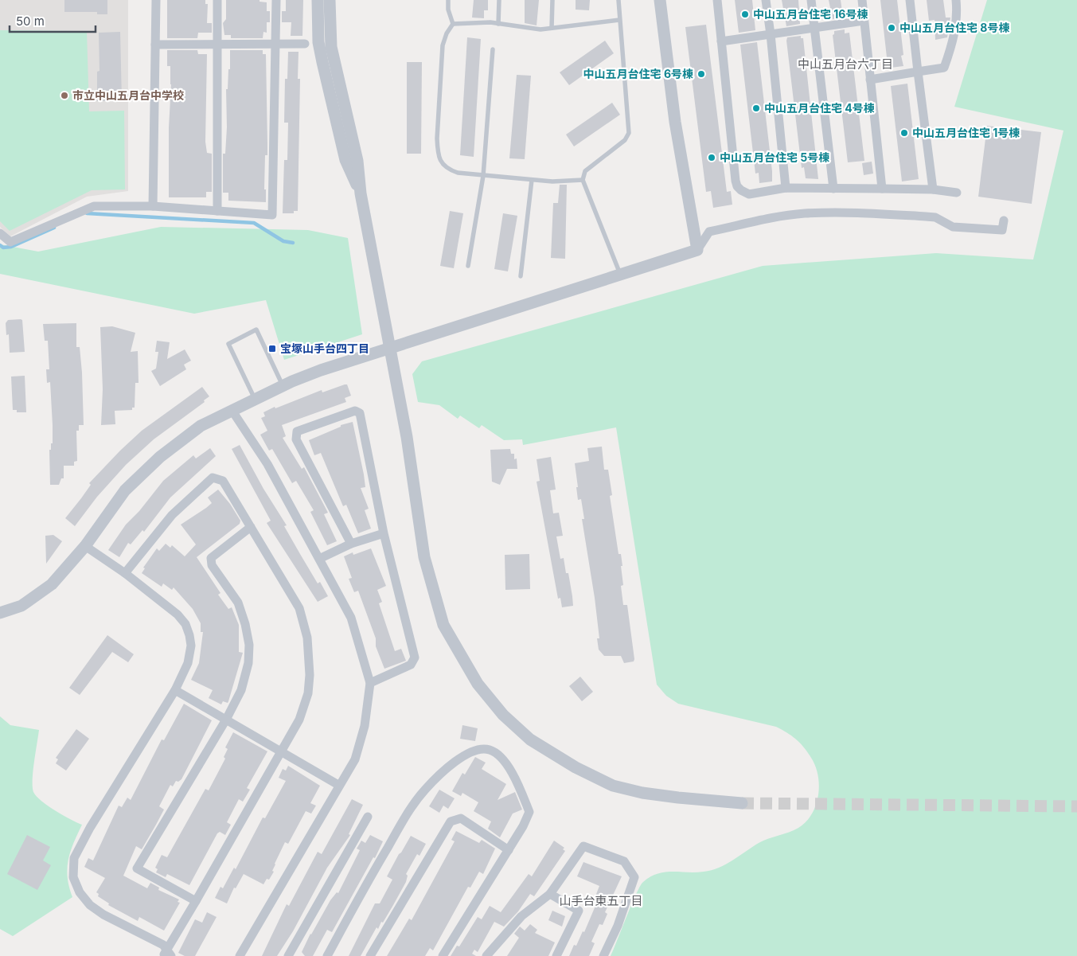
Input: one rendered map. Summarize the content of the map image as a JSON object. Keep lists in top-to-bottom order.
{
  "districts": ["中山五月台六丁目", "山手台東五丁目"],
  "places": {
    "other": [
      "中山五月台住宅 16号棟",
      "中山五月台住宅 8号棟",
      "中山五月台住宅 6号棟",
      "市立中山五月台中学校",
      "中山五月台住宅 4号棟",
      "中山五月台住宅 1号棟",
      "中山五月台住宅 5号棟"
    ],
    "transit": ["宝塚山手台四丁目"]
  },
  "scale_bar": "50 m"
}
